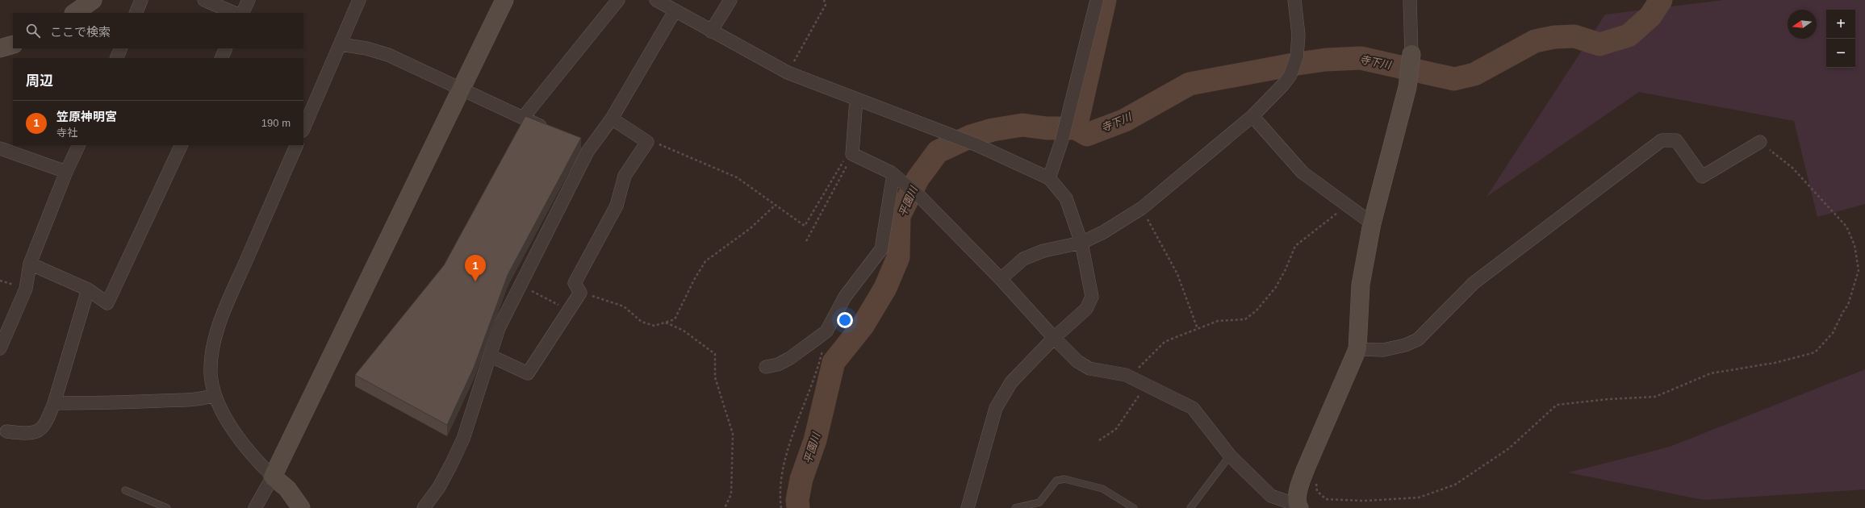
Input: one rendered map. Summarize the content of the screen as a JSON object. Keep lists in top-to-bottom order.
{
  "water": ["寺下川", "平園川"],
  "north": "left",
  "page": {
    "map_buttons": ["+", "−"],
    "search": "ここで検索",
    "heading": "周辺",
    "list": [
      {
        "mark": "1",
        "name": "笠原神明宮",
        "note": "寺社",
        "value": "190 m"
      }
    ],
    "pins": "1"
  }
}
